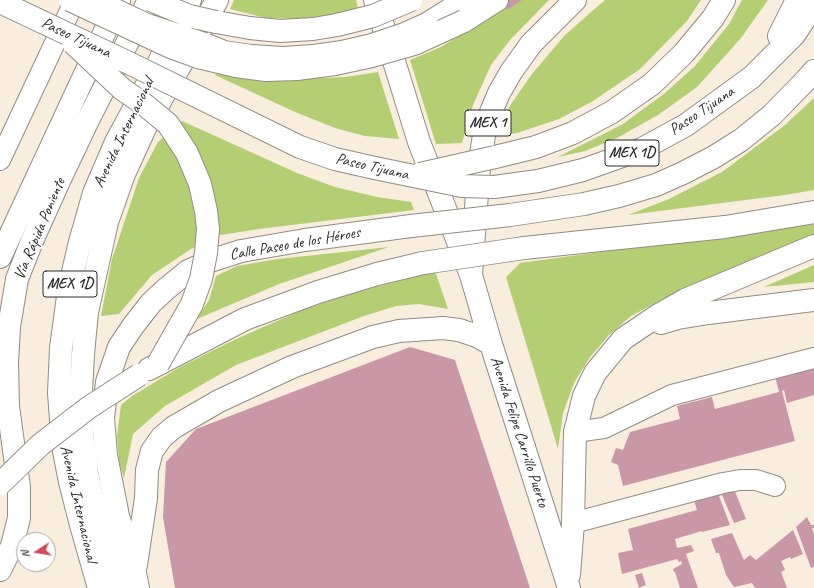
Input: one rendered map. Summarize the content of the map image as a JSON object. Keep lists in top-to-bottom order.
{
  "streets": {
    "main road": [
      "Paseo Tijuana",
      "MEX 1",
      "Avenida Internacional",
      "MEX 1D",
      "Vía Rápida Poniente",
      "Calle Paseo de los Héroes",
      "Avenida Felipe Carrillo Puerto"
    ]
  },
  "crossings": [
    ["Paseo Tijuana", "MEX 1D"],
    ["MEX 1", "Avenida Felipe Carrillo Puerto"]
  ],
  "north": "left"
}
